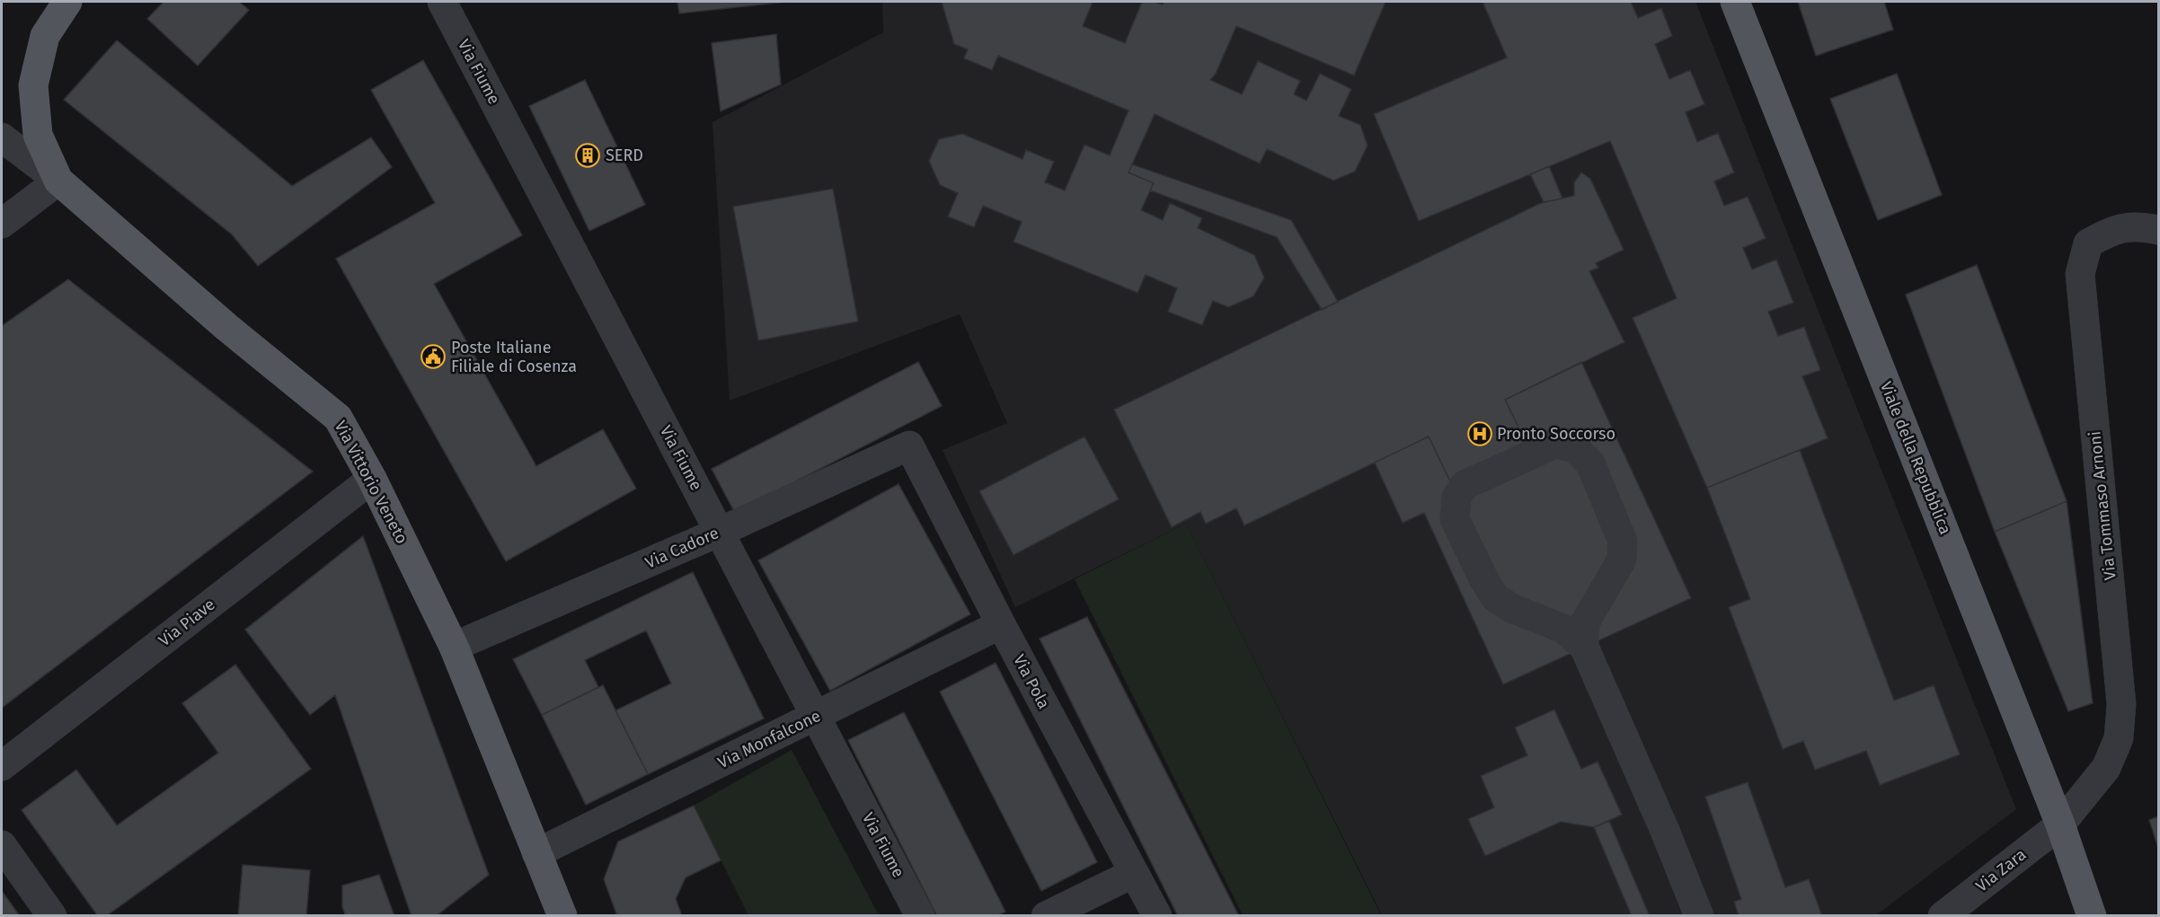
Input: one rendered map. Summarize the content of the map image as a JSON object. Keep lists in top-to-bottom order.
{
  "streets": {
    "main road": ["Viale della Repubblica", "Via Vittorio Veneto"],
    "street": [
      "Via Fiume",
      "Via Tommaso Arnoni",
      "Via Cadore",
      "Via Piave",
      "Via Pola",
      "Via Monfalcone",
      "Via Zara"
    ]
  },
  "crossings": [
    ["Via Fiume", "Via Cadore"],
    ["Via Fiume", "Via Monfalcone"],
    ["Viale della Repubblica", "Via Tommaso Arnoni"],
    ["Viale della Repubblica", "Via Zara"],
    ["Via Vittorio Veneto", "Via Cadore"],
    ["Via Vittorio Veneto", "Via Piave"],
    ["Via Vittorio Veneto", "Via Monfalcone"],
    ["Via Tommaso Arnoni", "Via Zara"],
    ["Via Cadore", "Via Pola"],
    ["Via Pola", "Via Monfalcone"]
  ],
  "places": {
    "building": ["SERD"],
    "public building": ["Poste Italiane Filiale di Cosenza"],
    "hospital": ["Pronto Soccorso"]
  }
}
